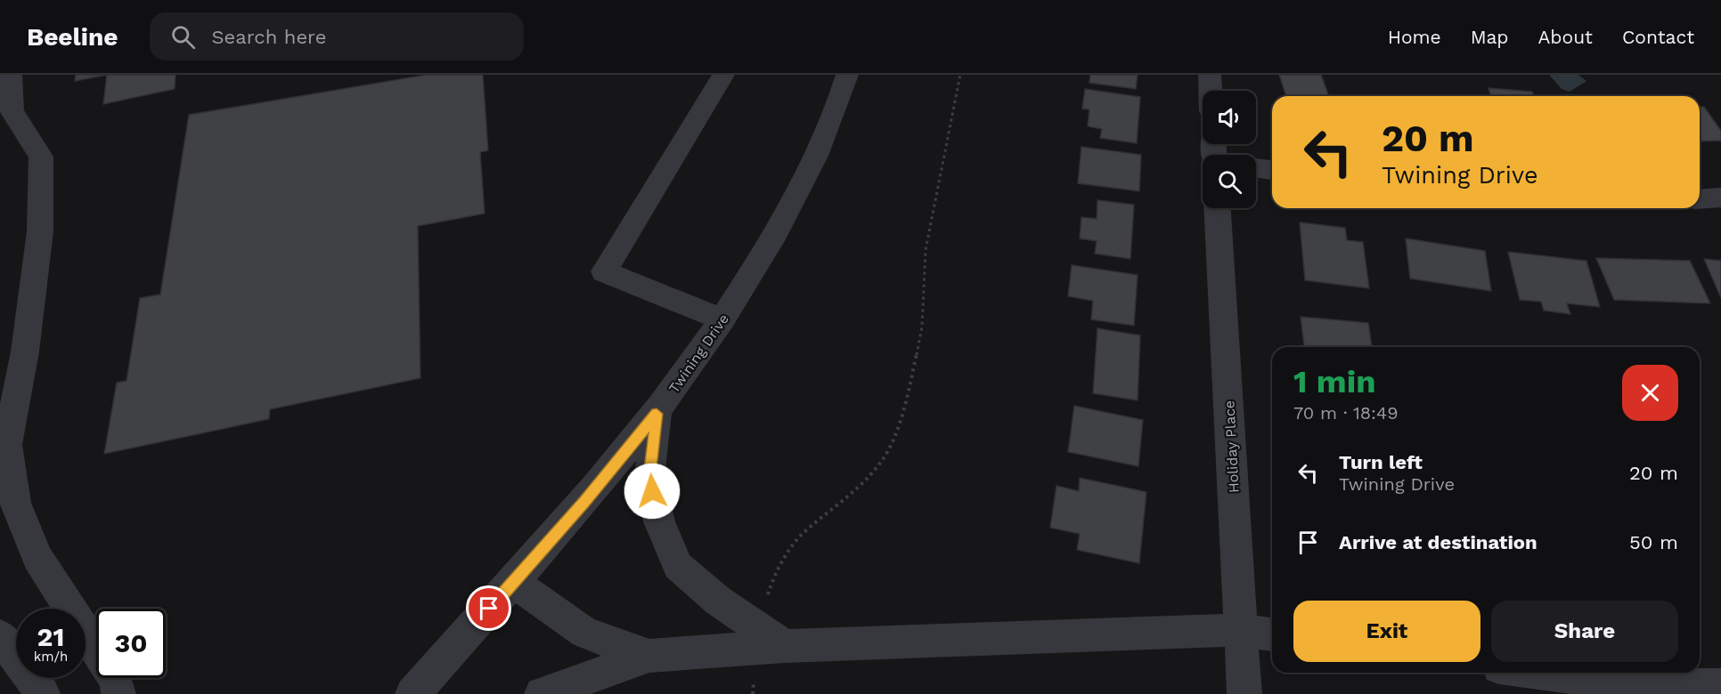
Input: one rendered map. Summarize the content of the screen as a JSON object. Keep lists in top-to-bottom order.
{
  "streets": {
    "street": ["Twining Drive", "Holiday Place"]
  },
  "page": {
    "header": "Beeline",
    "search": "Search here",
    "nav": [
      "Home",
      "Map",
      "About",
      "Contact"
    ],
    "turn": ["20 m", "Twining Drive"],
    "heading": ["1 min", "70 m · 18:49"],
    "list": [
      {
        "name": "Turn left",
        "note": "Twining Drive",
        "value": "20 m"
      },
      {
        "name": "Arrive at destination",
        "value": "50 m"
      }
    ],
    "buttons": ["Exit", "Share"],
    "speed": "21 km/h",
    "limit": "30"
  }
}
